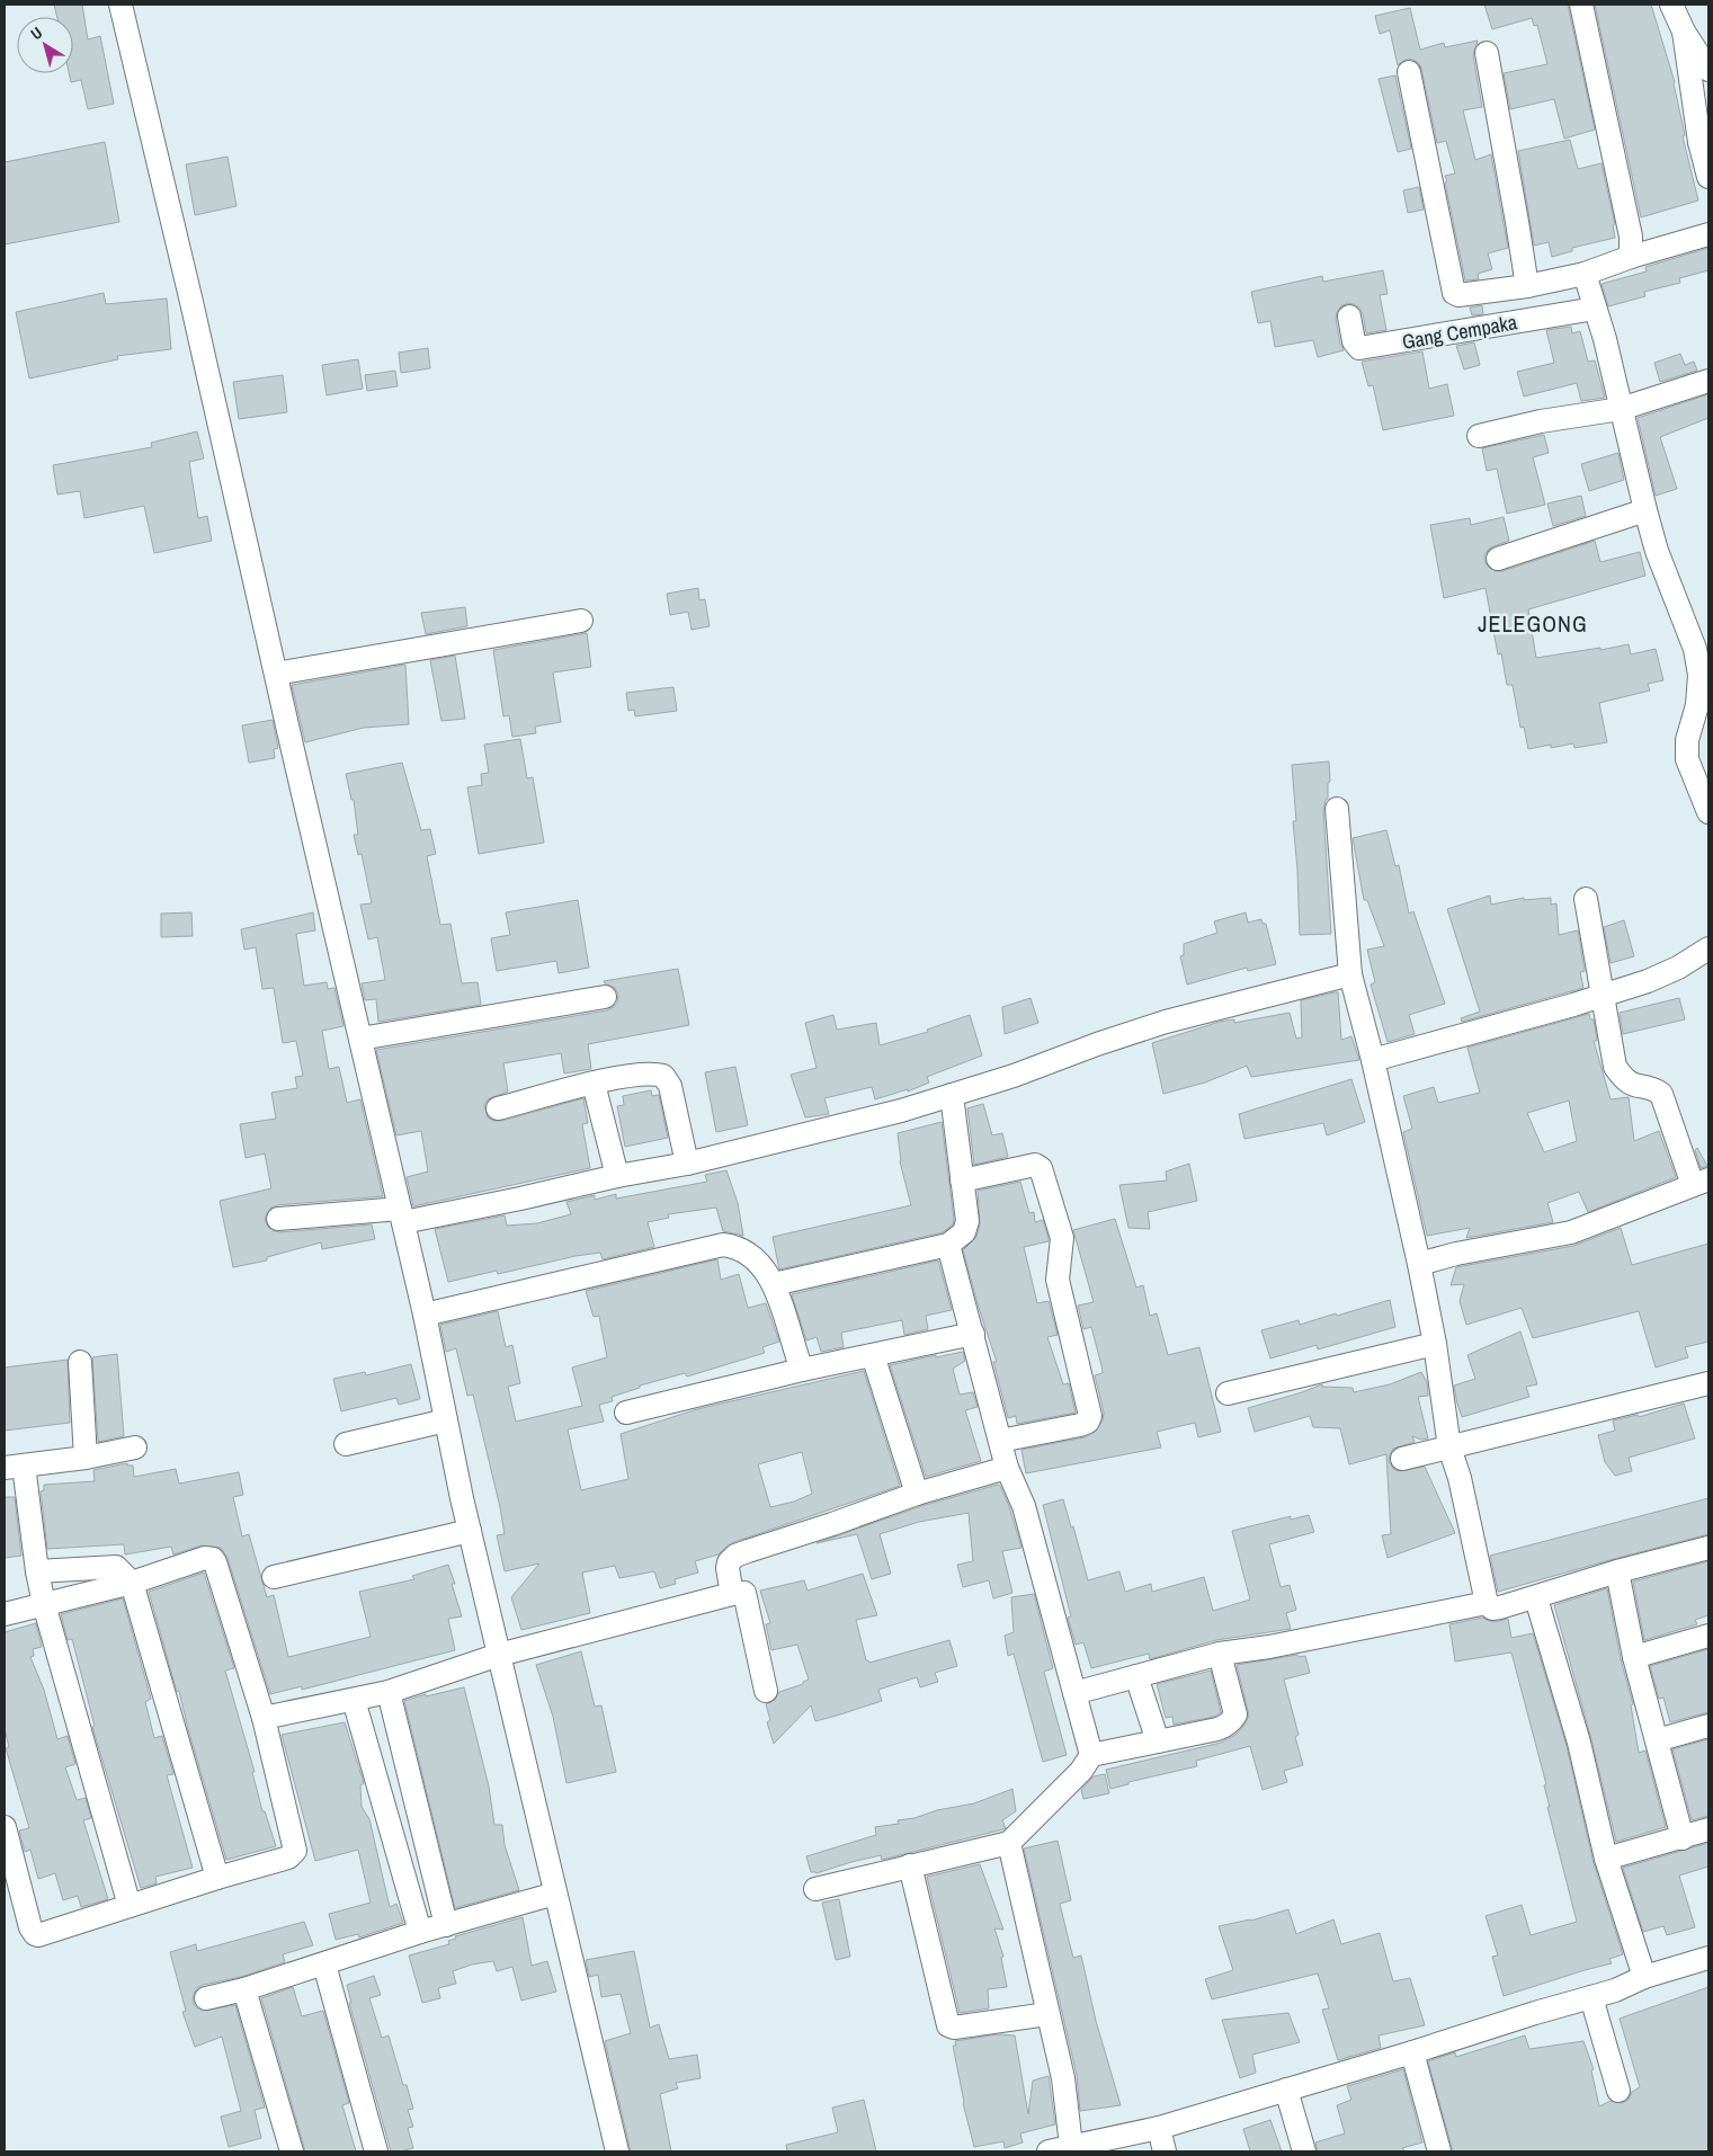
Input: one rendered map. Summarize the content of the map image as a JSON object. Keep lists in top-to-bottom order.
{
  "streets": {
    "street": ["Gang Cempaka"]
  },
  "districts": ["JELEGONG"],
  "north": "top left"
}
